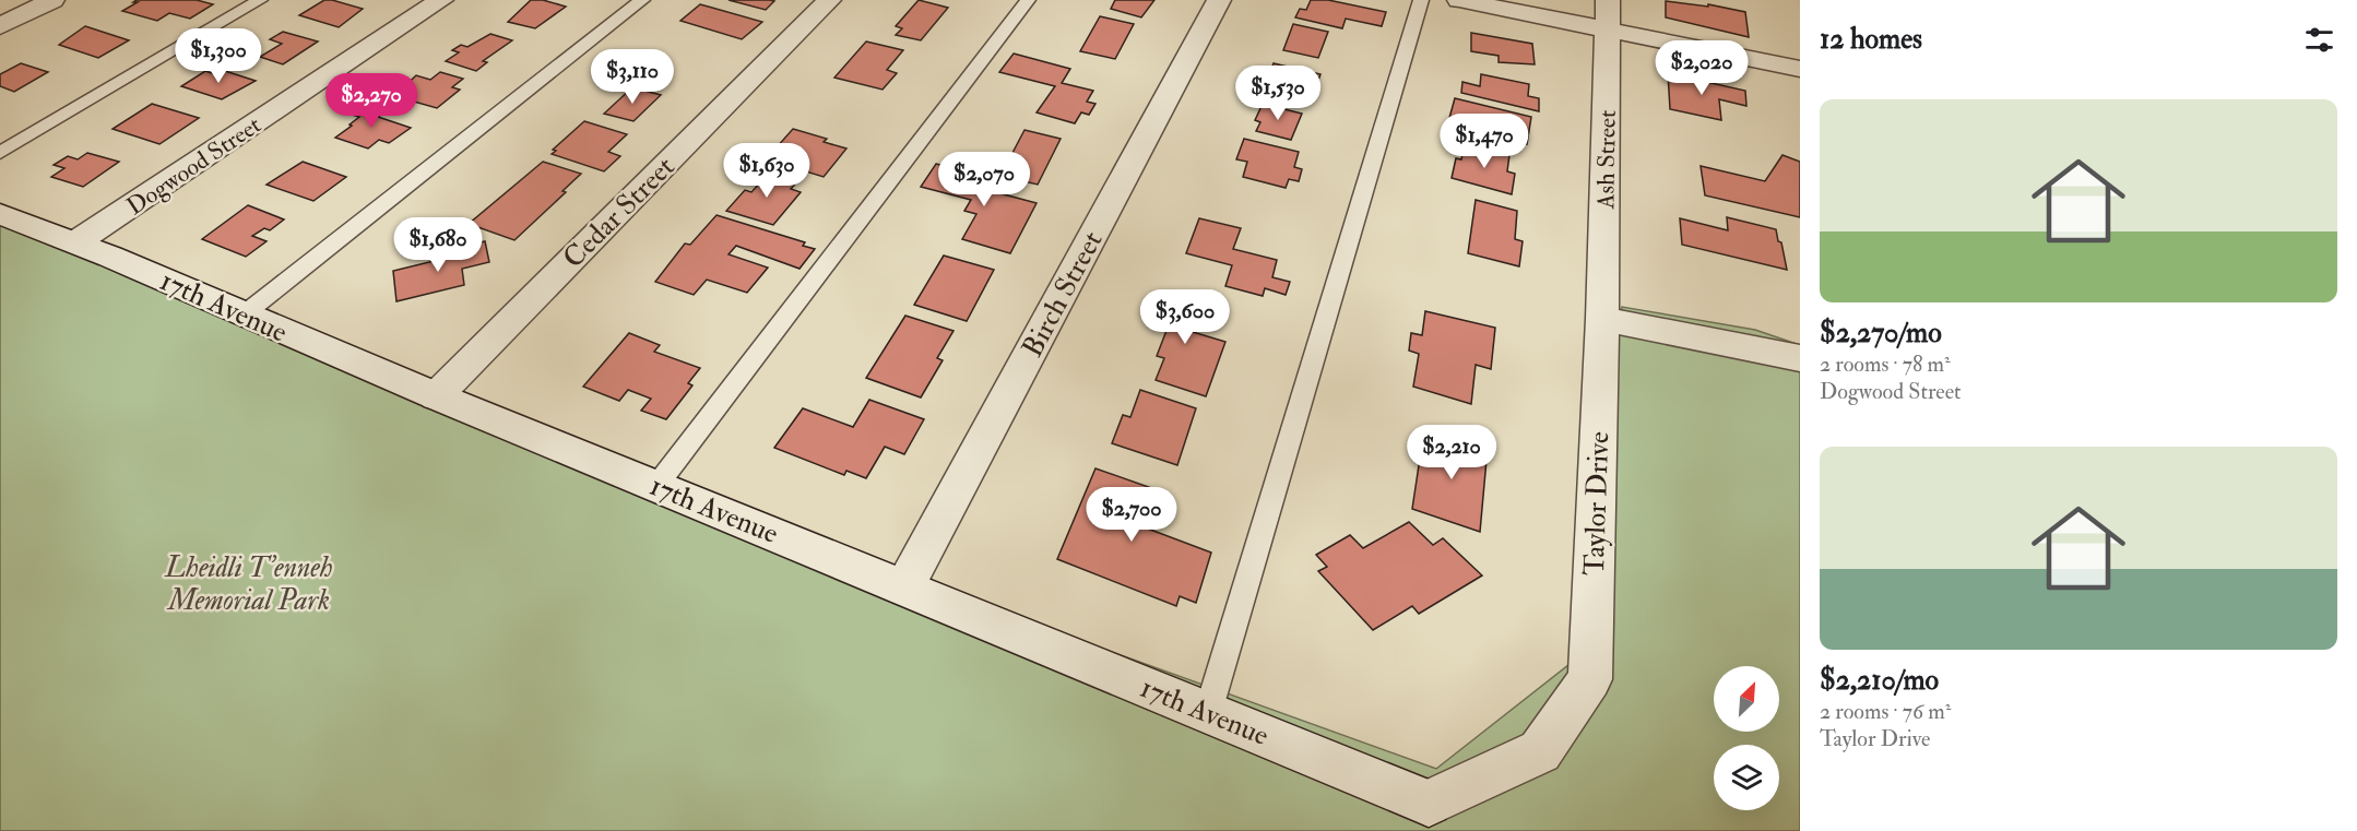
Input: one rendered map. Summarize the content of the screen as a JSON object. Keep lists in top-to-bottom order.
{
  "streets": {
    "street": [
      "Ash Street",
      "Dogwood Street",
      "Cedar Street",
      "Birch Street",
      "17th Avenue",
      "Taylor Drive"
    ]
  },
  "crossings": [
    ["Ash Street", "Taylor Drive"],
    ["Dogwood Street", "17th Avenue"],
    ["Cedar Street", "17th Avenue"],
    ["Birch Street", "17th Avenue"],
    ["17th Avenue", "Taylor Drive"]
  ],
  "parks": ["Lheidli T'enneh Memorial Park"],
  "north": "top right",
  "page": {
    "heading": "12 homes",
    "price": [
      "$1,300",
      "$2,020",
      "$3,110",
      "$1,530",
      "$2,270",
      "$1,470",
      "$1,630",
      "$2,070",
      "$1,680",
      "$3,600",
      "$2,210",
      "$2,700"
    ],
    "list": [
      {
        "name": "$2,270/mo",
        "note": "2 rooms · 78 m² · Dogwood Street"
      },
      {
        "name": "$2,210/mo",
        "note": "2 rooms · 76 m² · Taylor Drive"
      }
    ]
  }
}
